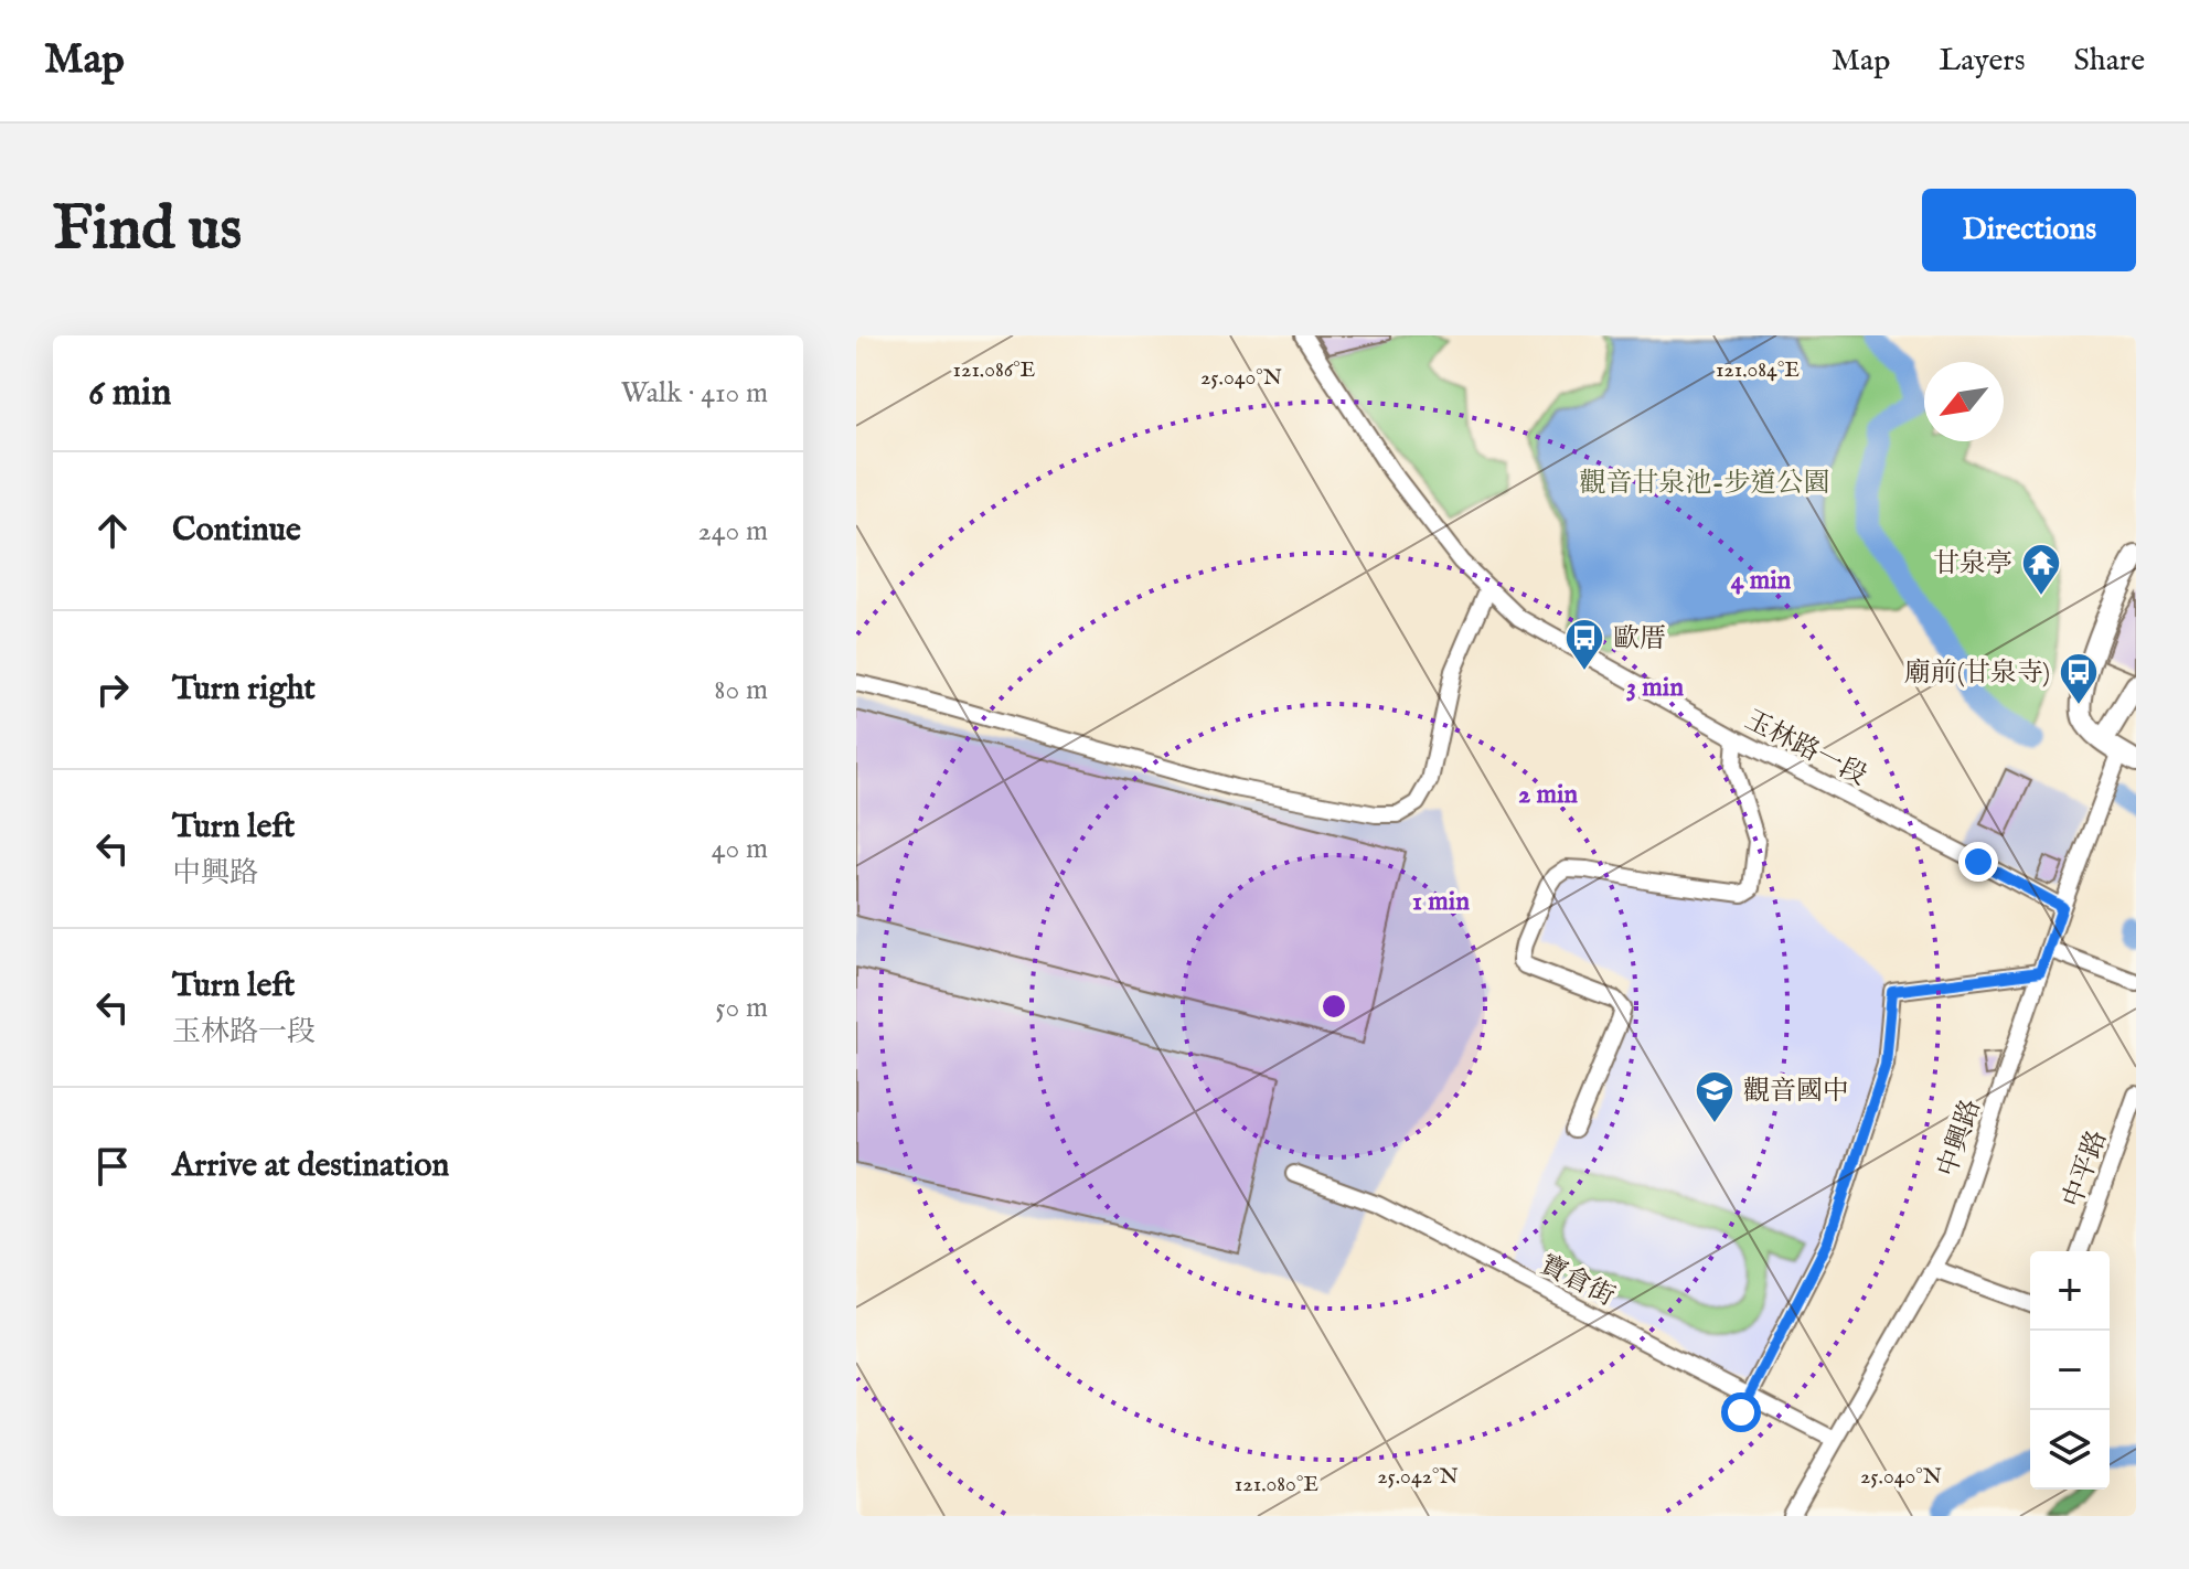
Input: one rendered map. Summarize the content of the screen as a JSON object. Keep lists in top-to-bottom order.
{
  "streets": {
    "street": [
      "玉林路一段",
      "中興路",
      "中平路",
      "寶倉街"
    ]
  },
  "crossings": [
    ["玉林路一段", "中興路"],
    ["中興路", "寶倉街"]
  ],
  "parks": ["觀音甘泉池-步道公園"],
  "places": {
    "temple": ["甘泉亭"],
    "bus stop": ["歐厝", "廟前(甘泉寺)"],
    "school or university": ["觀音國中"]
  },
  "north": "bottom left",
  "page": {
    "header": "Map",
    "nav": ["Map", "Layers", "Share"],
    "buttons": "Directions",
    "title": "Find us",
    "heading": ["6 min", "Walk · 410 m"],
    "list": [
      ["Continue", "240 m"],
      ["Turn right", "80 m"],
      ["Turn left", "中興路", "40 m"],
      ["Turn left", "玉林路一段", "50 m"],
      "Arrive at destination"
    ],
    "map_buttons": ["+", "−"]
  },
  "coordinates": [
    "121.084°E",
    "121.086°E",
    "25.040°N",
    "25.042°N",
    "121.080°E"
  ],
  "rings": [
    "4 min",
    "3 min",
    "2 min",
    "1 min"
  ]
}
